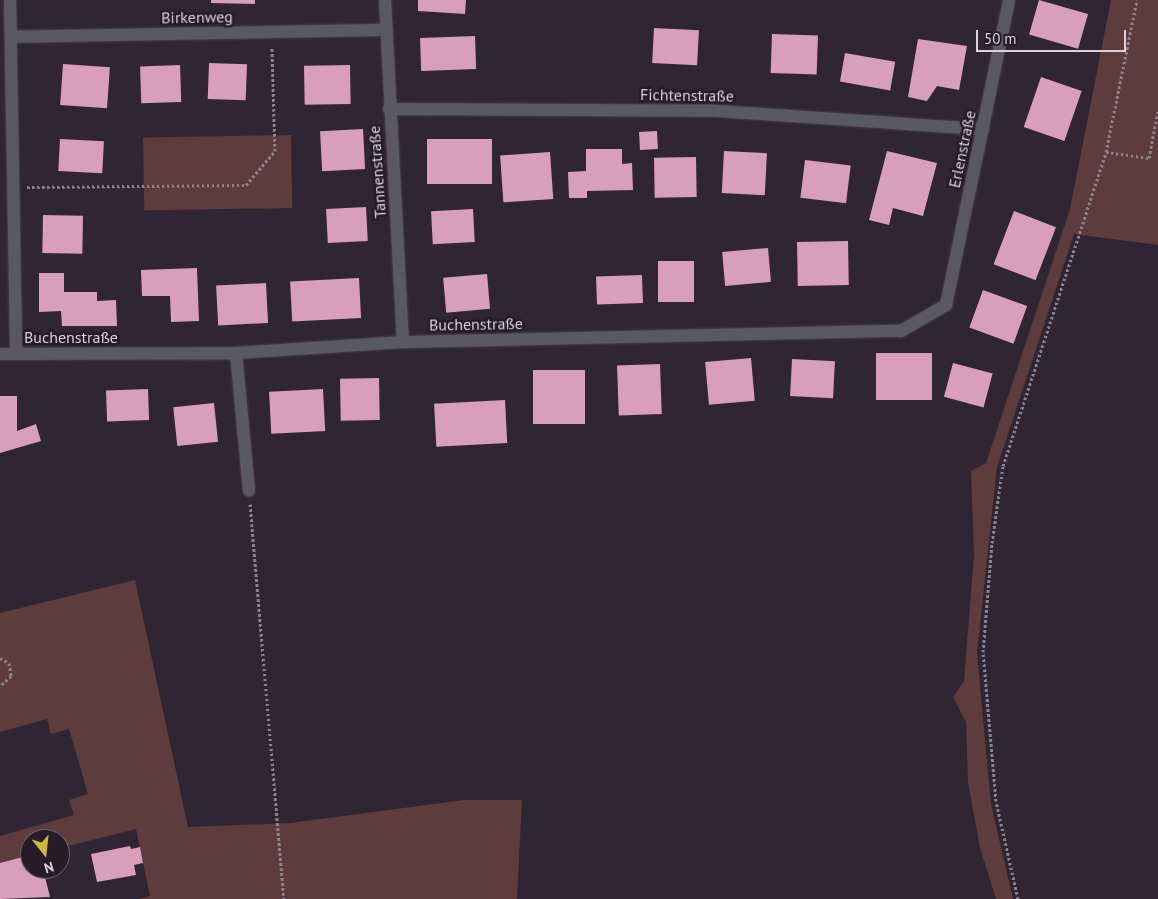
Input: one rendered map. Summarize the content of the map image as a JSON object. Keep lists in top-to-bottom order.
{
  "streets": {
    "street": [
      "Birkenweg",
      "Fichtenstraße",
      "Erlenstraße",
      "Tannenstraße",
      "Buchenstraße"
    ]
  },
  "crossings": [
    ["Birkenweg", "Tannenstraße"],
    ["Fichtenstraße", "Erlenstraße"],
    ["Fichtenstraße", "Tannenstraße"],
    ["Erlenstraße", "Buchenstraße"],
    ["Tannenstraße", "Buchenstraße"]
  ],
  "scale_bar": "50 m",
  "north": "bottom"
}
